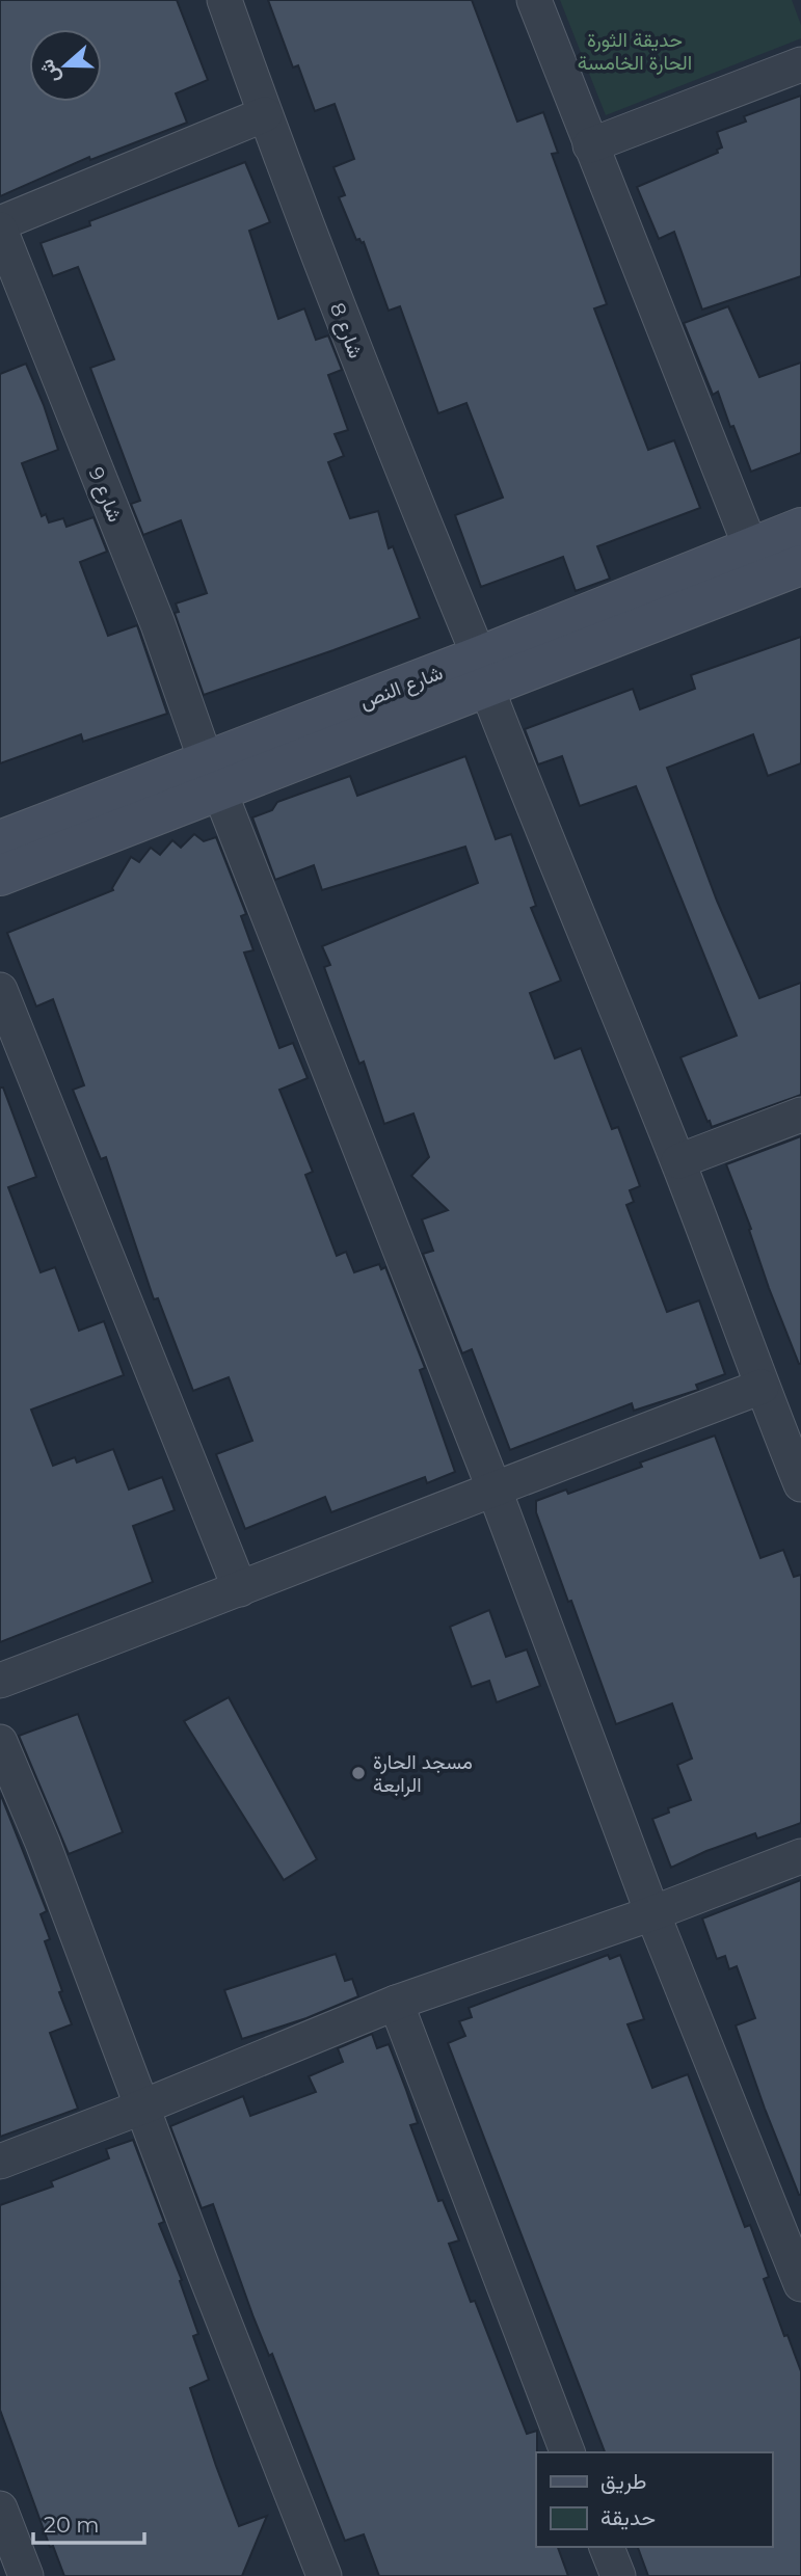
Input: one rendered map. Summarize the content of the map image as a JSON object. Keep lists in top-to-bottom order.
{
  "streets": {
    "main road": ["شارع النص"],
    "street": ["شارع 8", "شارع 9"]
  },
  "crossings": [
    ["شارع 8", "شارع النص"],
    ["شارع 9", "شارع النص"]
  ],
  "parks": ["حديقة الثورة الحارة الخامسة"],
  "places": ["مسجد الحارة الرابعة"],
  "legend": ["طريق", "حديقة"],
  "scale_bar": "20 m",
  "north": "left"
}
